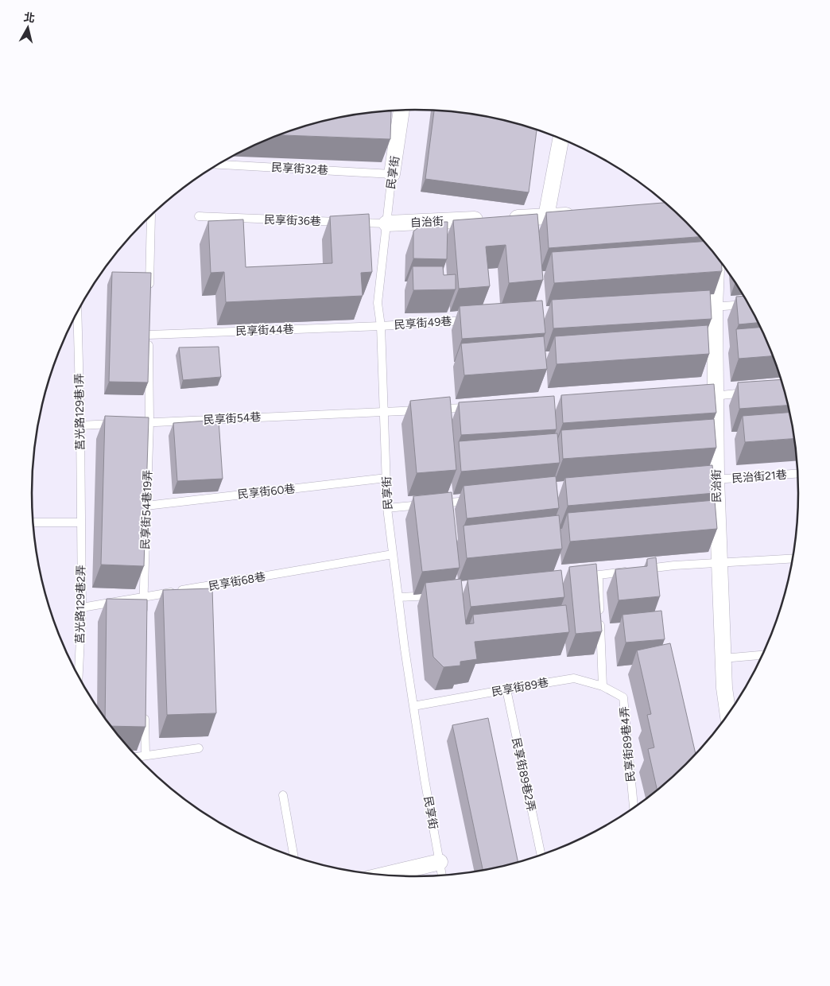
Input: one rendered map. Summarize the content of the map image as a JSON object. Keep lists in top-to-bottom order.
{
  "streets": {
    "street": ["民享街", "自治街", "民治街"],
    "lane": [
      "民享街32巷",
      "民享街36巷",
      "民享街49巷",
      "民享街44巷",
      "莒光路129巷1弄",
      "民享街54巷",
      "民治街21巷",
      "民享街60巷",
      "民享街54巷19弄",
      "民享街68巷",
      "莒光路129巷2弄",
      "民享街89巷",
      "民享街89巷4弄",
      "民享街89巷2弄"
    ]
  },
  "crossings": [
    ["民享街32巷", "民享街"],
    ["民享街", "民享街36巷"],
    ["民享街", "自治街"],
    ["民享街", "民享街49巷"],
    ["民享街", "民享街44巷"],
    ["民享街", "民享街54巷"],
    ["民享街", "民享街60巷"],
    ["民享街", "民享街68巷"],
    ["民享街", "民享街89巷"],
    ["民享街36巷", "自治街"],
    ["民享街49巷", "民享街44巷"],
    ["民享街44巷", "民享街54巷19弄"],
    ["莒光路129巷1弄", "莒光路129巷2弄"],
    ["民享街54巷", "民享街54巷19弄"],
    ["民治街21巷", "民治街"],
    ["民享街60巷", "民享街54巷19弄"],
    ["民享街54巷19弄", "民享街68巷"],
    ["民享街68巷", "莒光路129巷2弄"],
    ["民享街89巷", "民享街89巷4弄"],
    ["民享街89巷", "民享街89巷2弄"]
  ],
  "north": "top"
}
